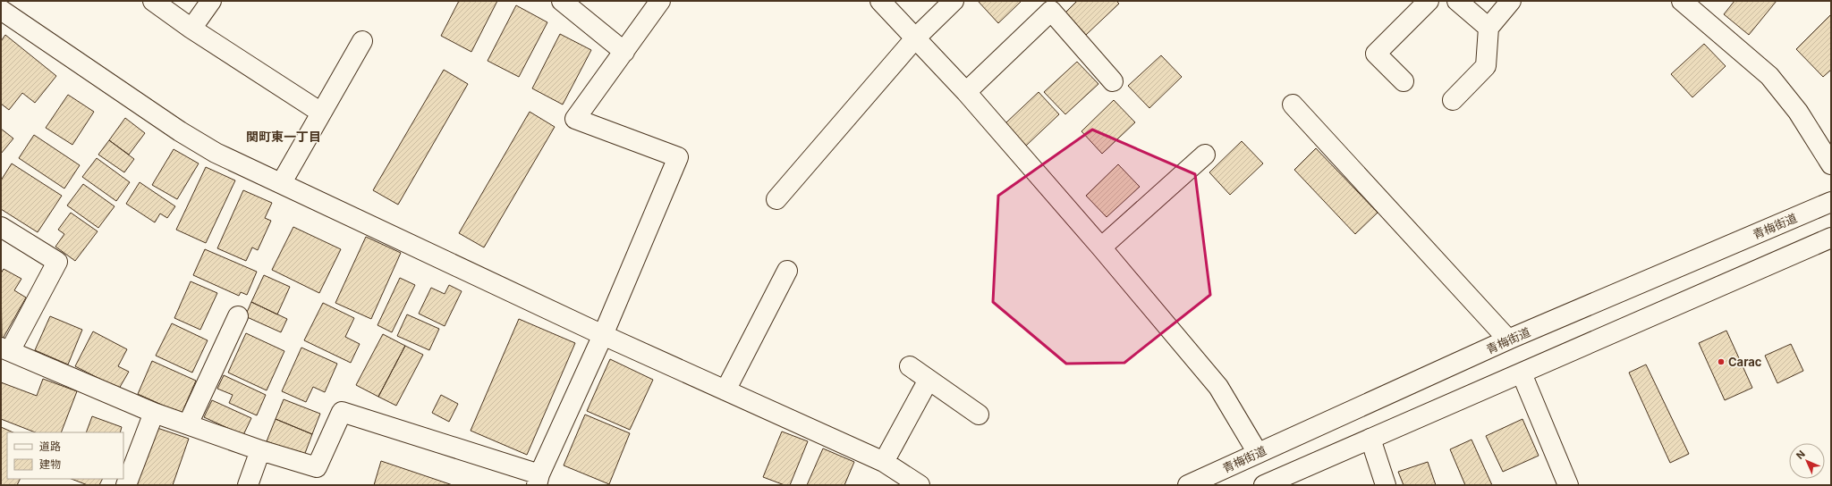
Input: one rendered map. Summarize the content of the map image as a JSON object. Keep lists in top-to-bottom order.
{
  "streets": {
    "street": ["青梅街道"]
  },
  "districts": ["関町東一丁目"],
  "places": ["Carac"],
  "legend": ["道路", "建物"],
  "north": "top left"
}
